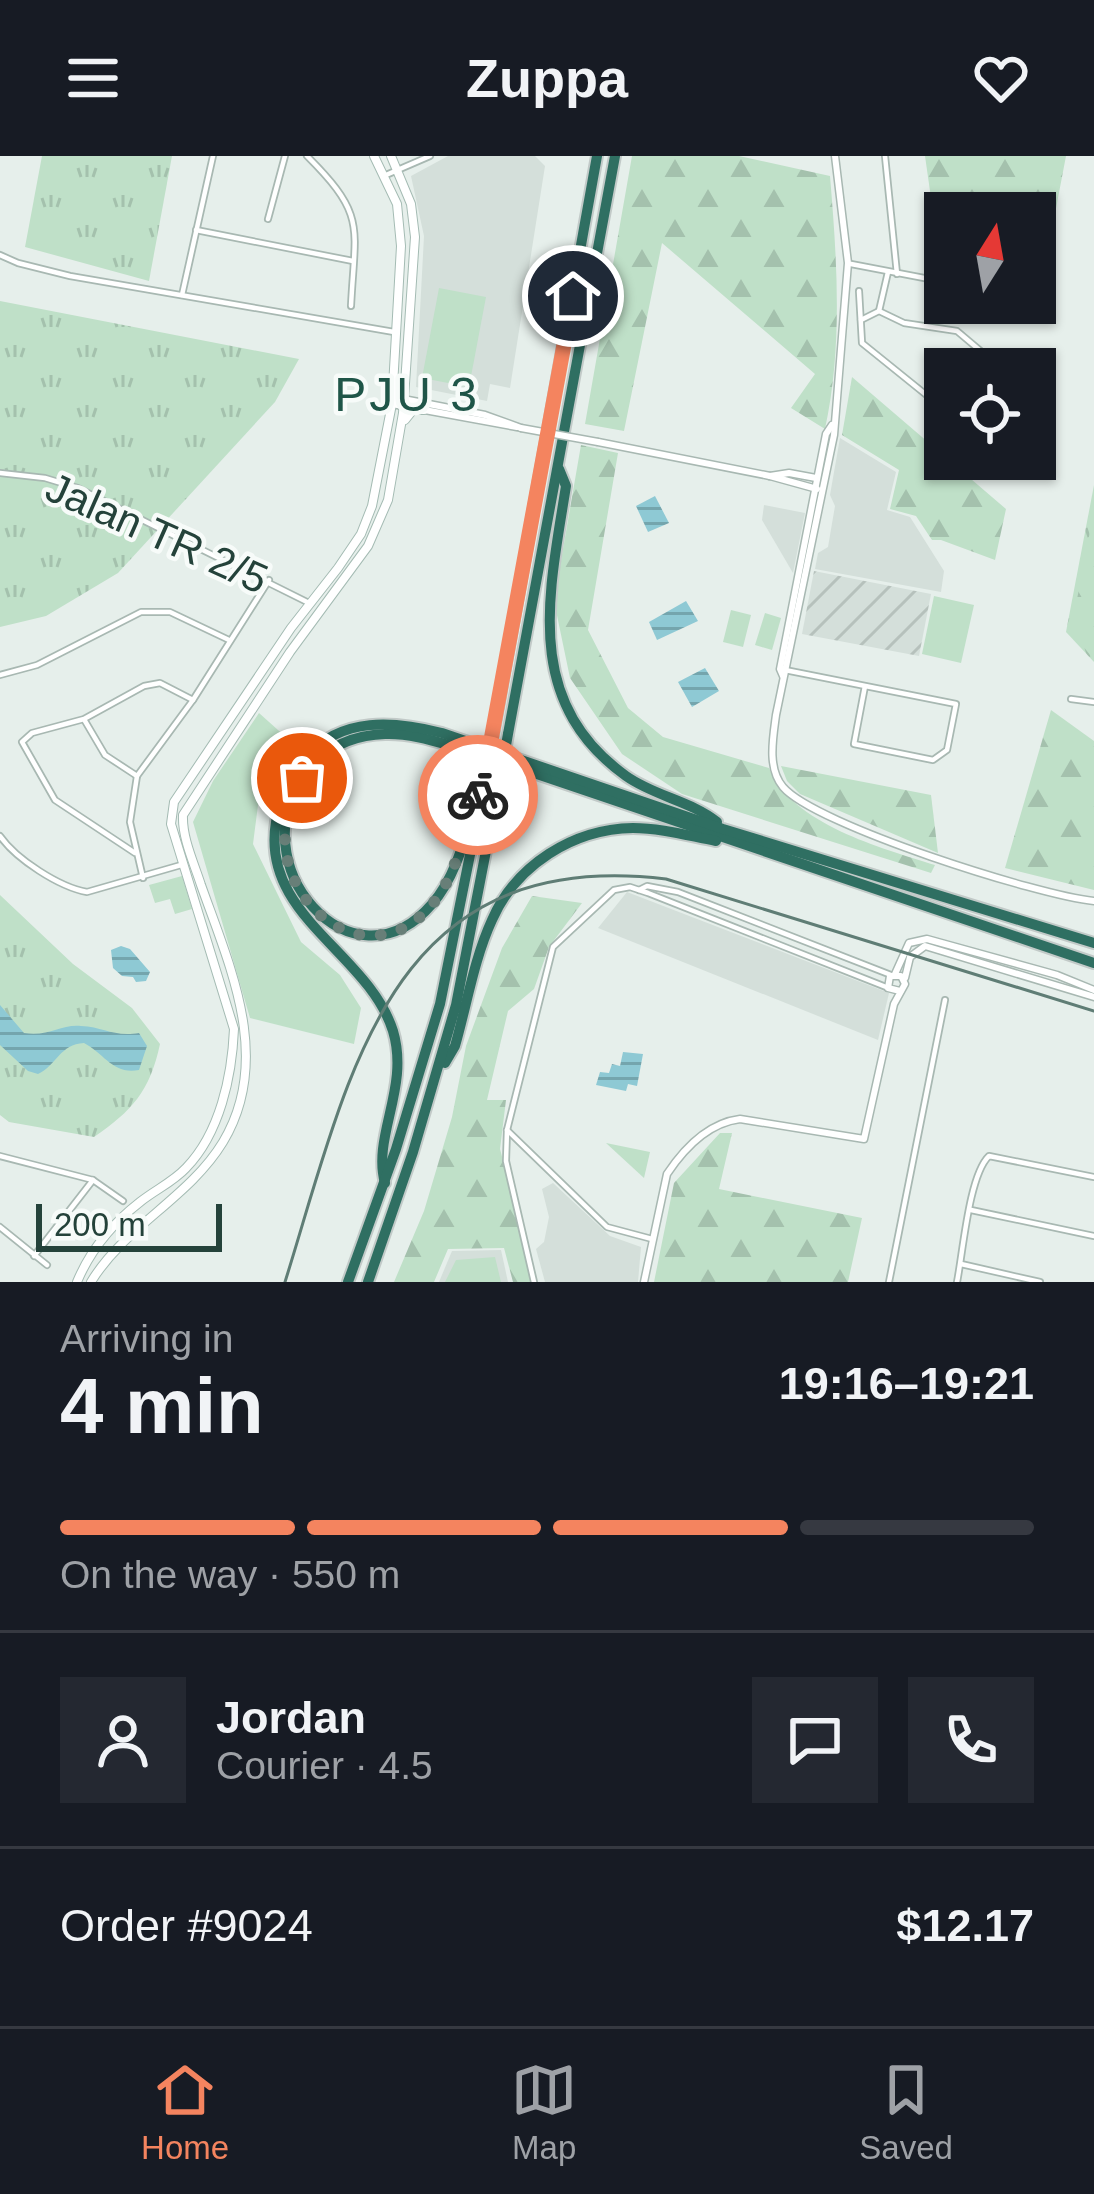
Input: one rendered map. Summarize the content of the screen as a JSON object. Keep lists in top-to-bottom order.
{
  "streets": {
    "street": ["Jalan TR 2/5"]
  },
  "districts": ["PJU 3"],
  "scale_bar": "200 m",
  "north": "top",
  "page": {
    "header": "Zuppa",
    "scale": "200 m",
    "heading": ["4 min", "Arriving in", "19:16–19:21"],
    "panel": [
      "Jordan",
      "Courier · 4.5",
      "Order #9024",
      "$12.17"
    ],
    "bar": "On the way · 550 m",
    "tabs": ["Home", "Map", "Saved"]
  }
}
